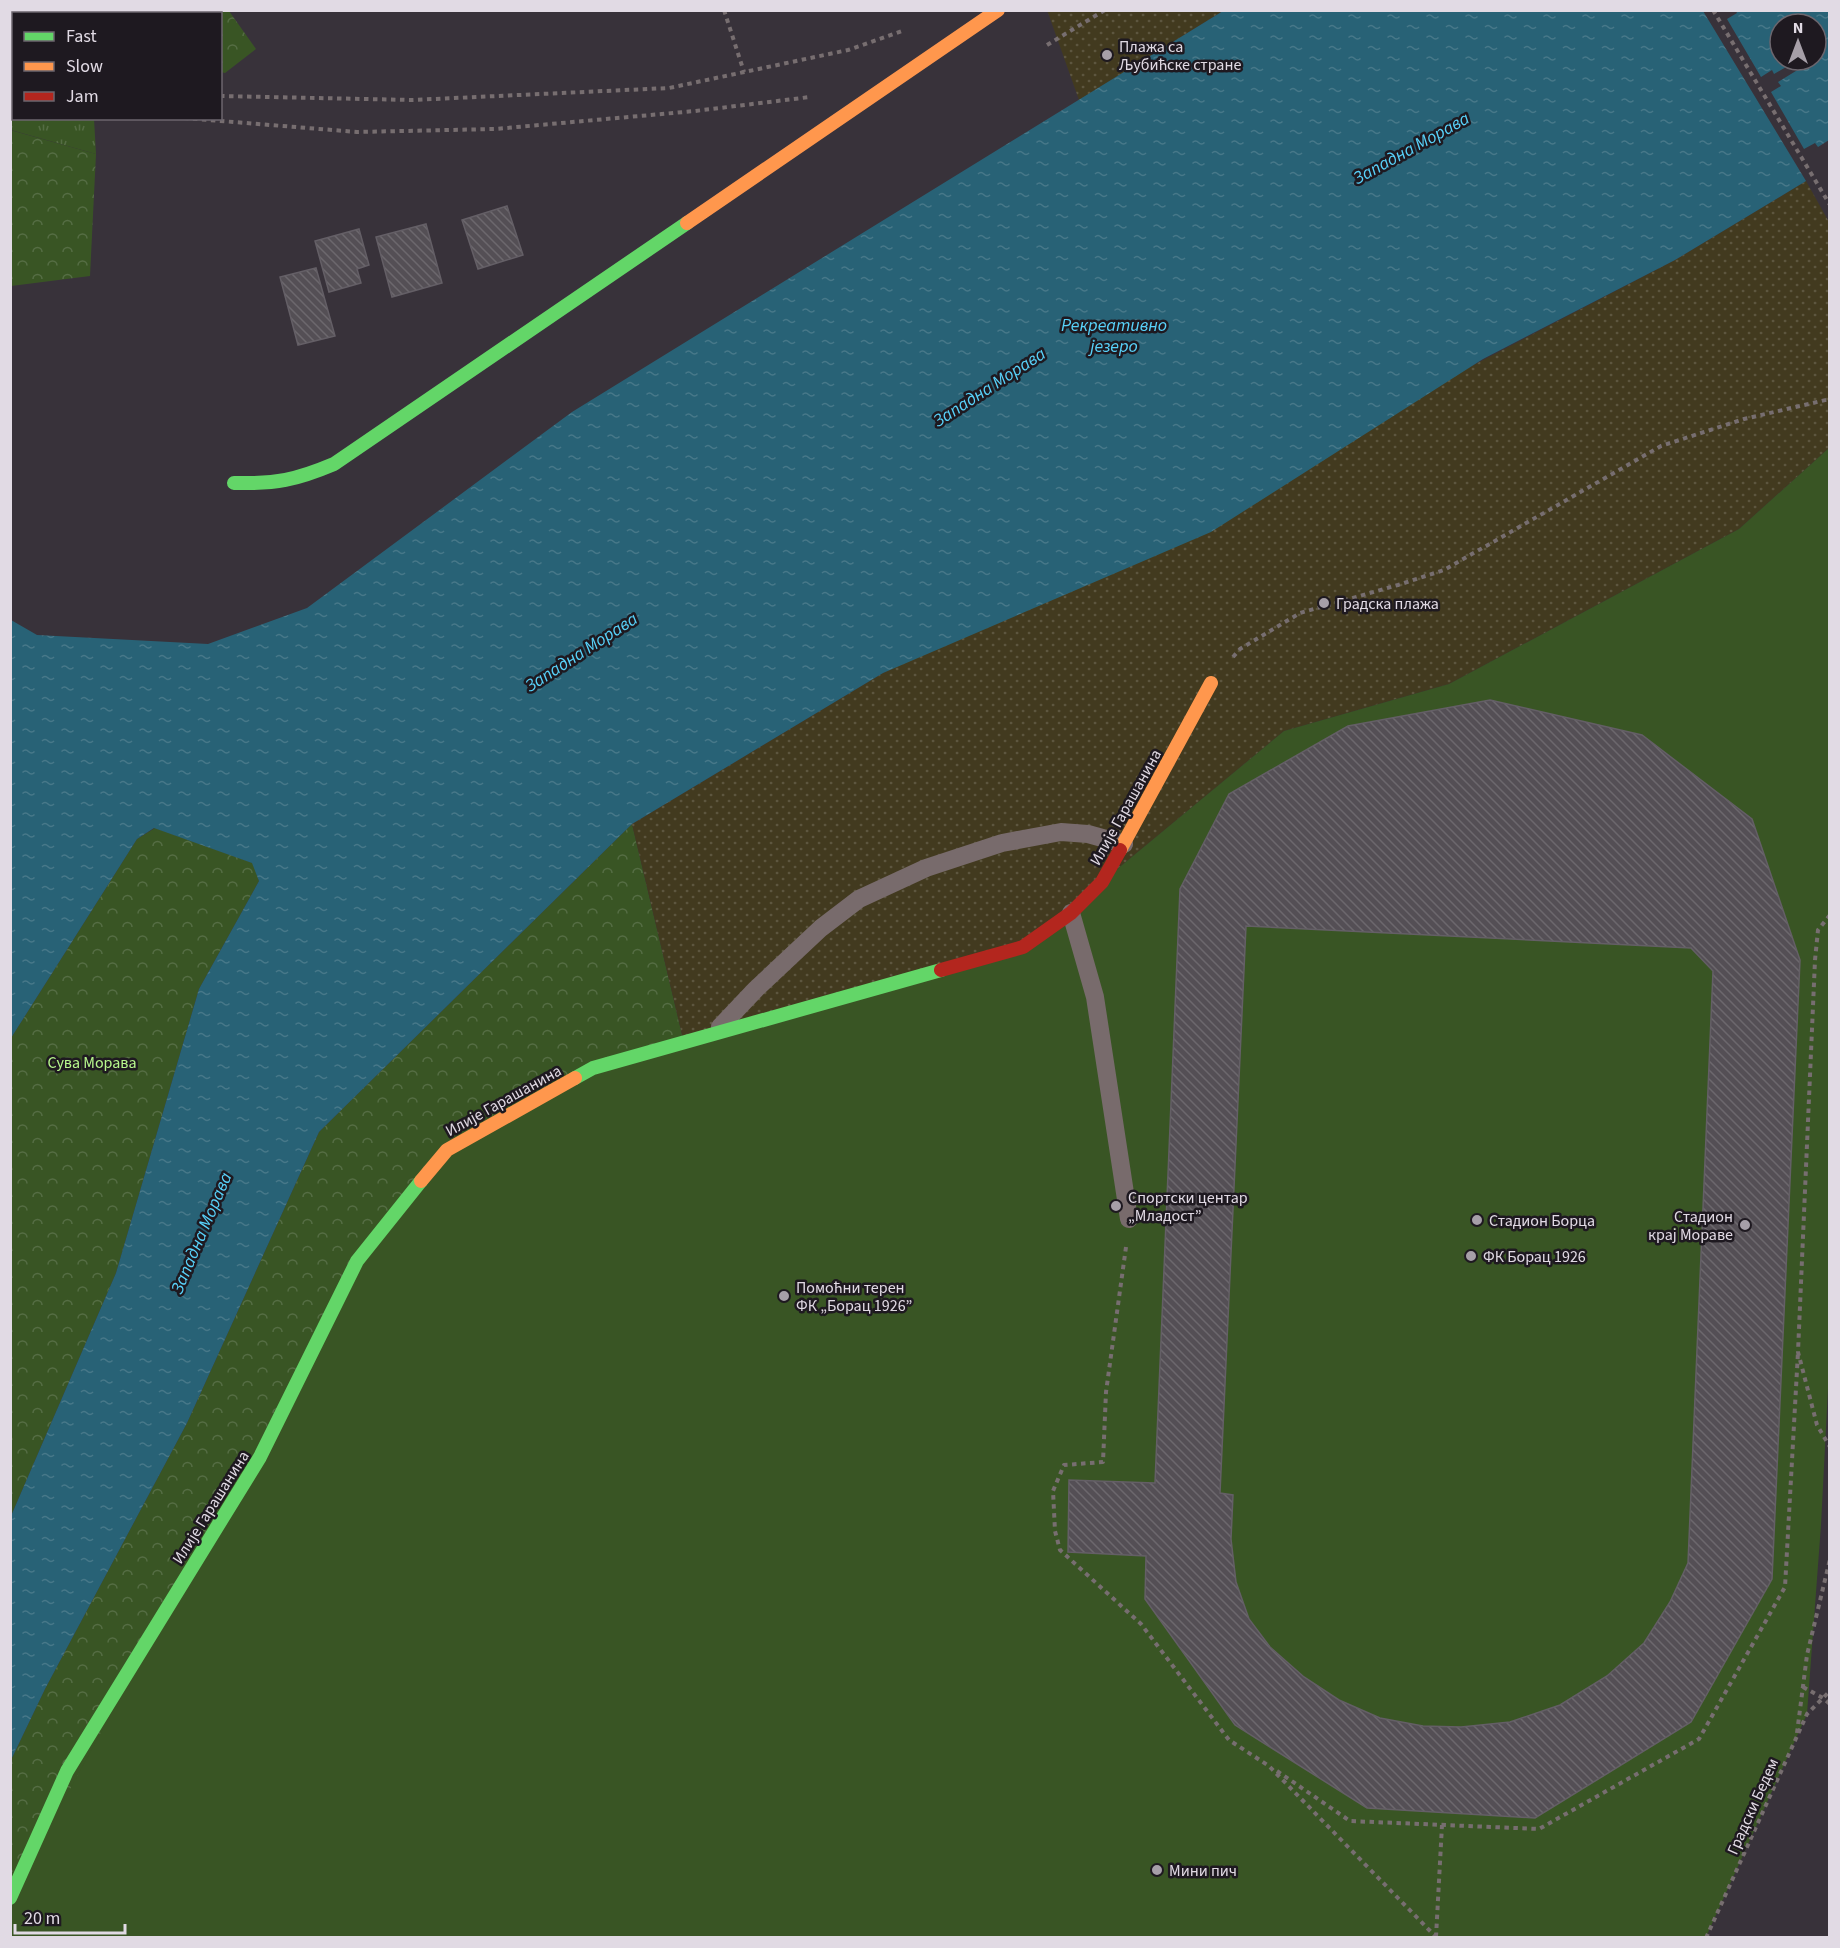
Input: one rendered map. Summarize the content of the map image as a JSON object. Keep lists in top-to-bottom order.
{
  "streets": {
    "street": ["Илије Гарашанина"],
    "path": ["Градски Бедем"]
  },
  "water": ["Западна Морава", "Рекреативно језеро"],
  "parks": ["Сува Морава"],
  "places": [
    "Плажа са Љубићске стране",
    "Градска плажа",
    "Спортски центар „Младост”",
    "Стадион Борца",
    "Стадион крај Мораве",
    "ФК Борац 1926",
    "Помоћни терен ФК „Борац 1926”",
    "Мини пич"
  ],
  "legend": ["Fast", "Slow", "Jam"],
  "scale_bar": "20 m",
  "north": "top"
}
